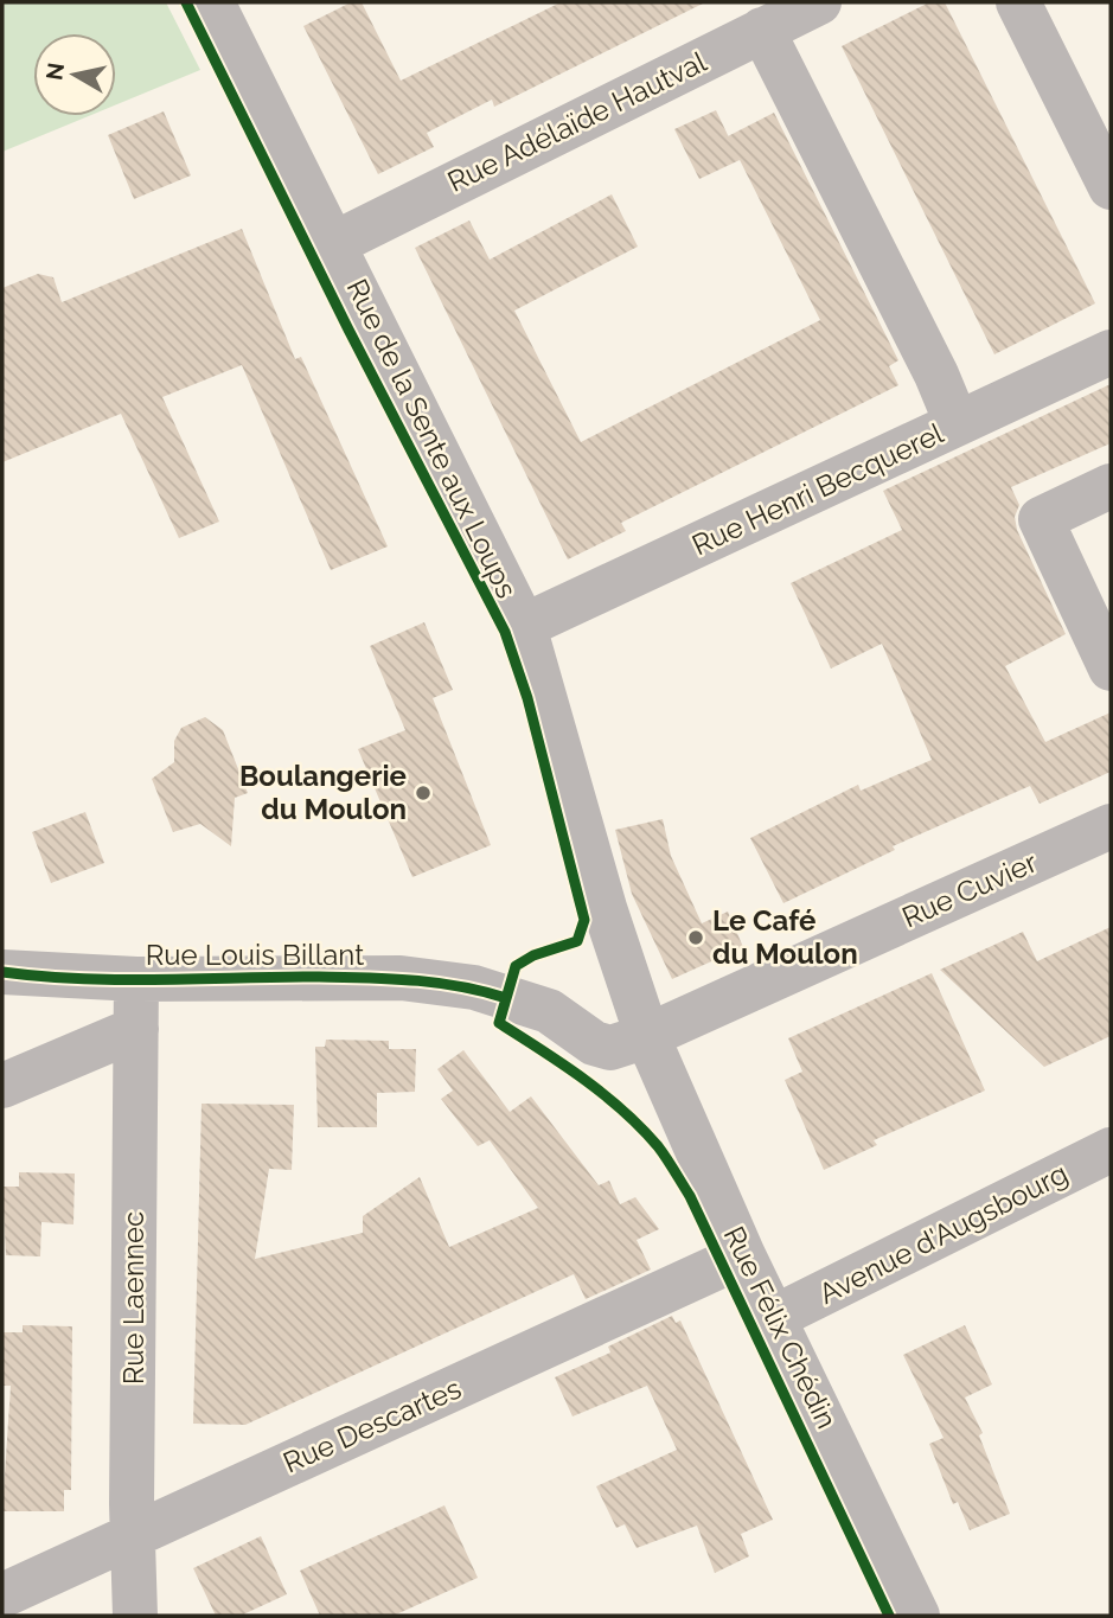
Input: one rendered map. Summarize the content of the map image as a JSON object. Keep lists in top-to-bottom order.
{
  "streets": {
    "street": [
      "Rue Adélaïde Hautval",
      "Rue de la Sente aux Loups",
      "Rue Henri Becquerel",
      "Rue Cuvier",
      "Rue Louis Billant",
      "Avenue d'Augsbourg",
      "Rue Laennec",
      "Rue Félix Chédin",
      "Rue Descartes"
    ]
  },
  "crossings": [
    ["Rue Adélaïde Hautval", "Rue de la Sente aux Loups"],
    ["Rue de la Sente aux Loups", "Rue Henri Becquerel"],
    ["Rue de la Sente aux Loups", "Rue Cuvier"],
    ["Rue de la Sente aux Loups", "Rue Louis Billant"],
    ["Rue de la Sente aux Loups", "Rue Félix Chédin"],
    ["Rue Cuvier", "Rue Louis Billant"],
    ["Rue Cuvier", "Rue Félix Chédin"],
    ["Rue Louis Billant", "Rue Laennec"],
    ["Rue Louis Billant", "Rue Félix Chédin"],
    ["Avenue d'Augsbourg", "Rue Félix Chédin"],
    ["Rue Laennec", "Rue Descartes"],
    ["Rue Félix Chédin", "Rue Descartes"]
  ],
  "places": ["Boulangerie du Moulon", "Le Café du Moulon"],
  "north": "left"
}
